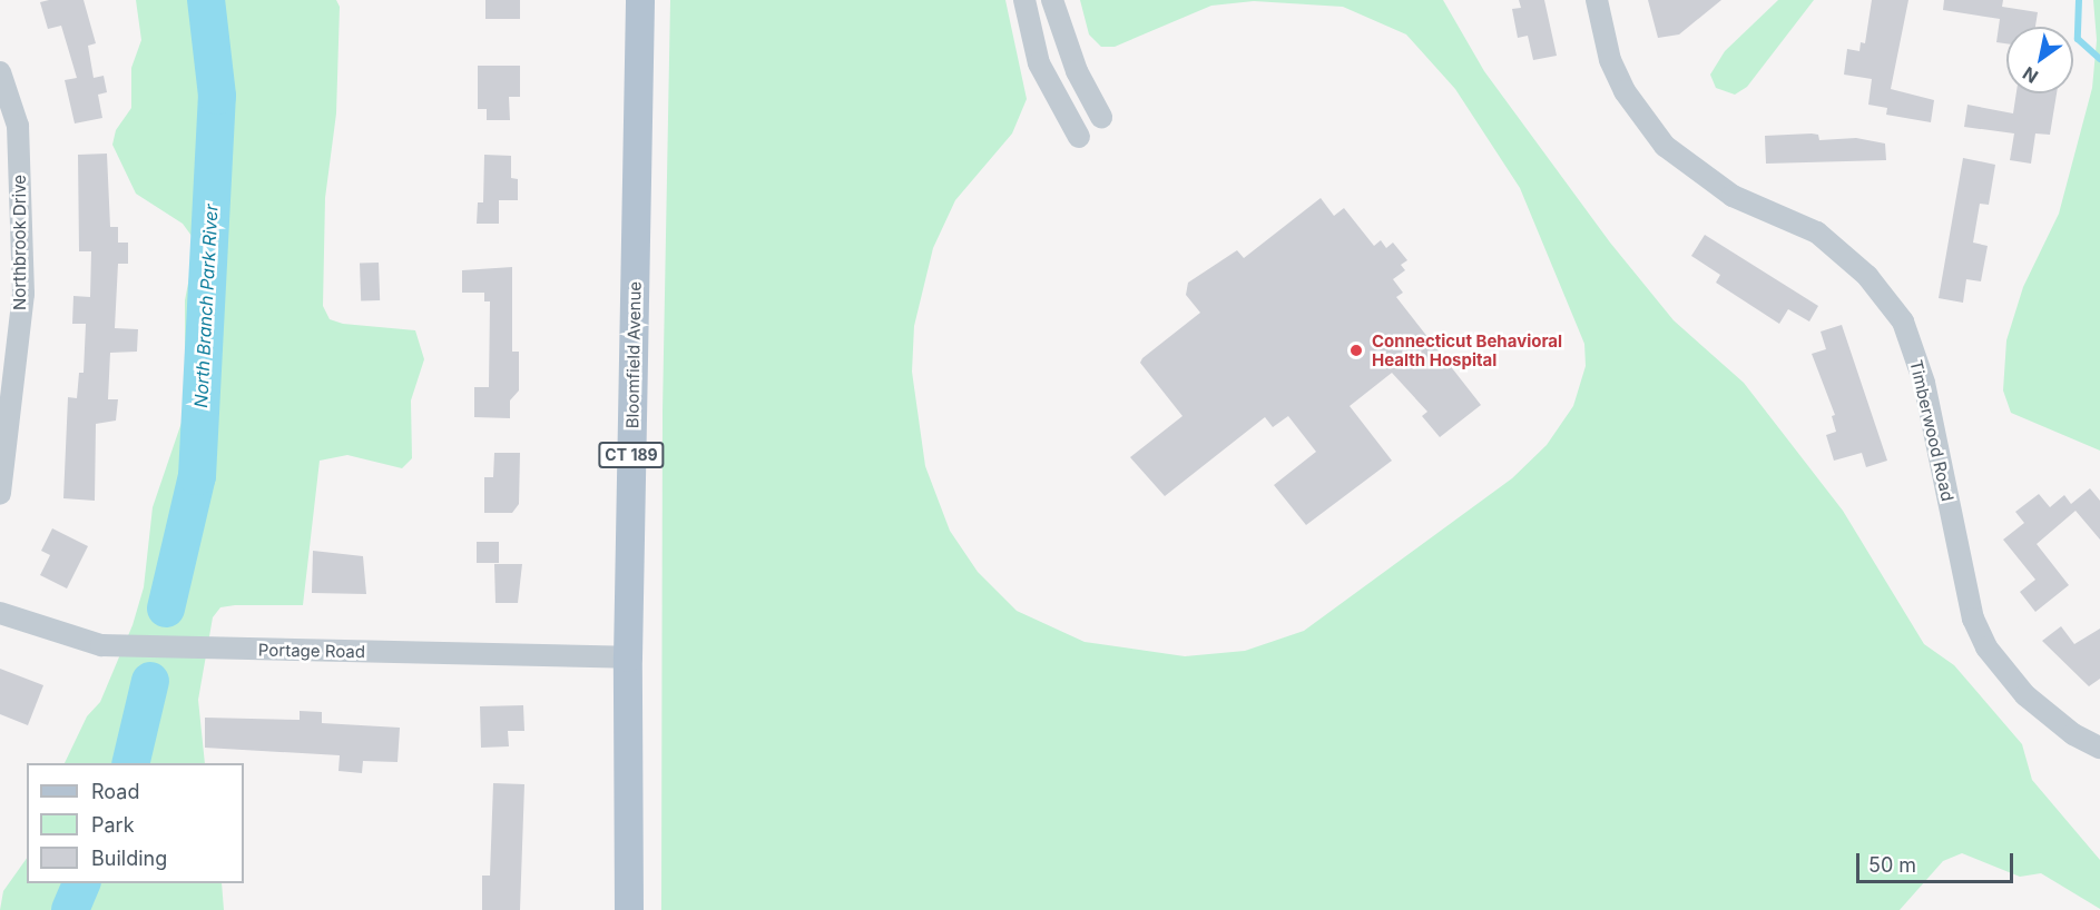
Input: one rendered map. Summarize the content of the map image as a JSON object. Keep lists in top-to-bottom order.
{
  "streets": {
    "main road": ["Bloomfield Avenue", "CT 189"],
    "street": ["Northbrook Drive", "Timberwood Road", "Portage Road"]
  },
  "crossings": [
    ["Bloomfield Avenue", "Portage Road"]
  ],
  "water": ["North Branch Park River"],
  "places": ["Connecticut Behavioral Health Hospital"],
  "legend": ["Road", "Park", "Building"],
  "scale_bar": "50 m",
  "north": "bottom left"
}
